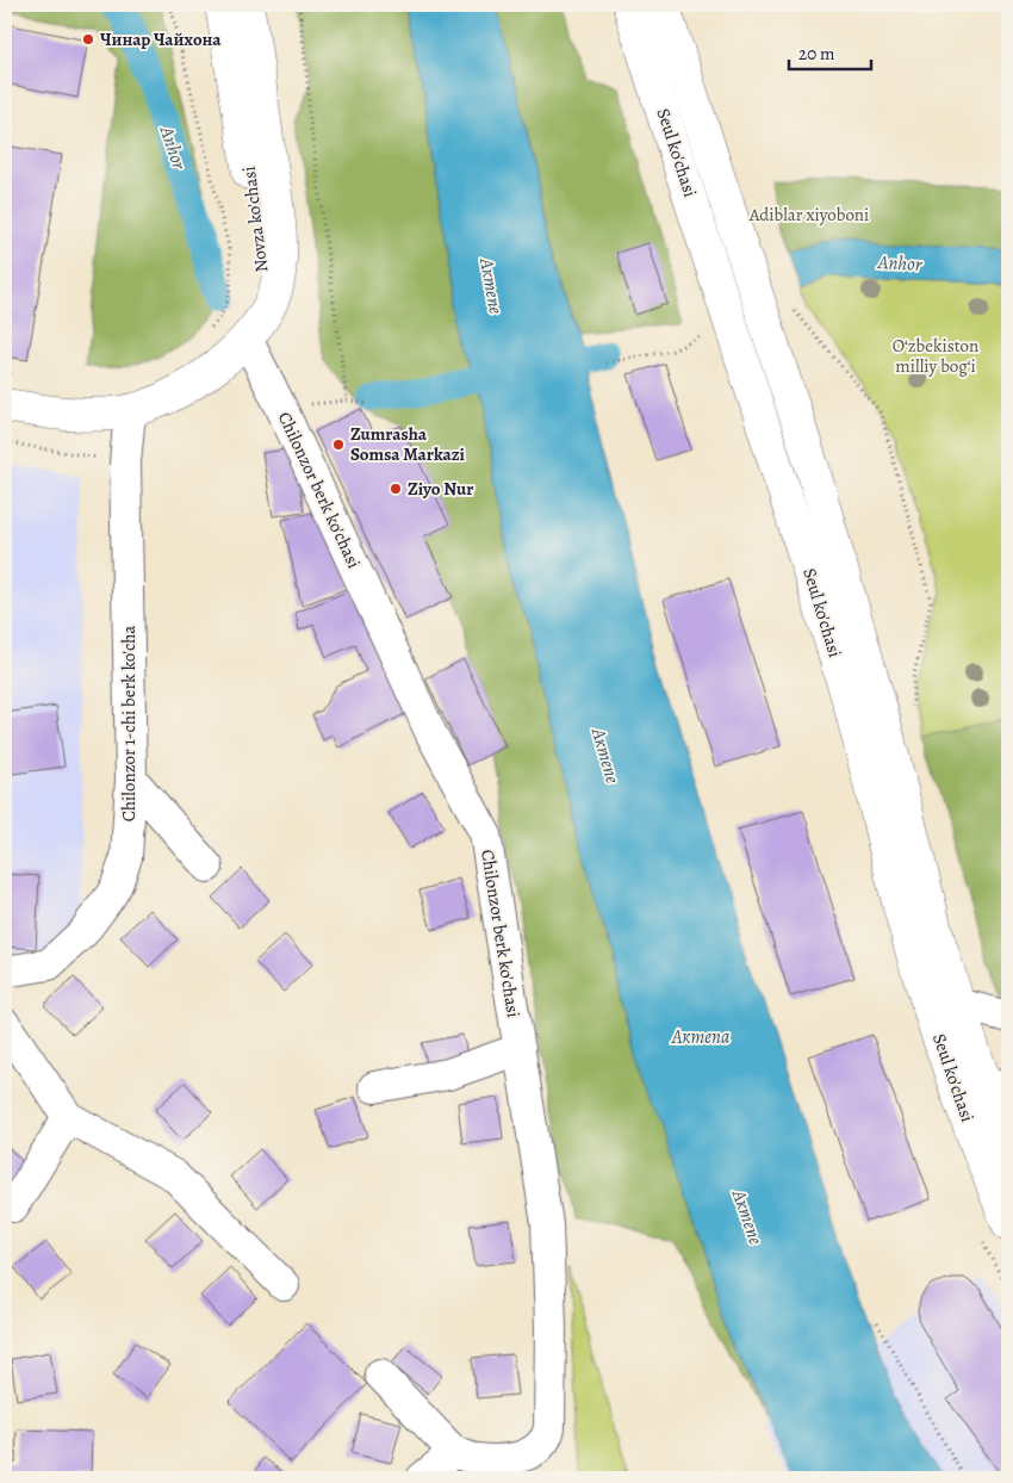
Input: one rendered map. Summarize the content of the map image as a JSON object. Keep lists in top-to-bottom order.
{
  "streets": {
    "main road": ["Seul ko'chasi", "Novza ko'chasi"],
    "street": ["Chilonzor berk ko'chasi", "Chilonzor 1-chi berk ko'cha"]
  },
  "crossings": [
    ["Novza ko'chasi", "Chilonzor berk ko'chasi"]
  ],
  "water": ["Anhor", "Актепе", "Актепа"],
  "parks": ["Adiblar xiyoboni", "Oʻzbekiston milliy bogʻi"],
  "places": ["Чинар Чайхона", "Zumrasha Somsa Markazi", "Ziyo Nur"],
  "scale_bar": "20 m"
}
